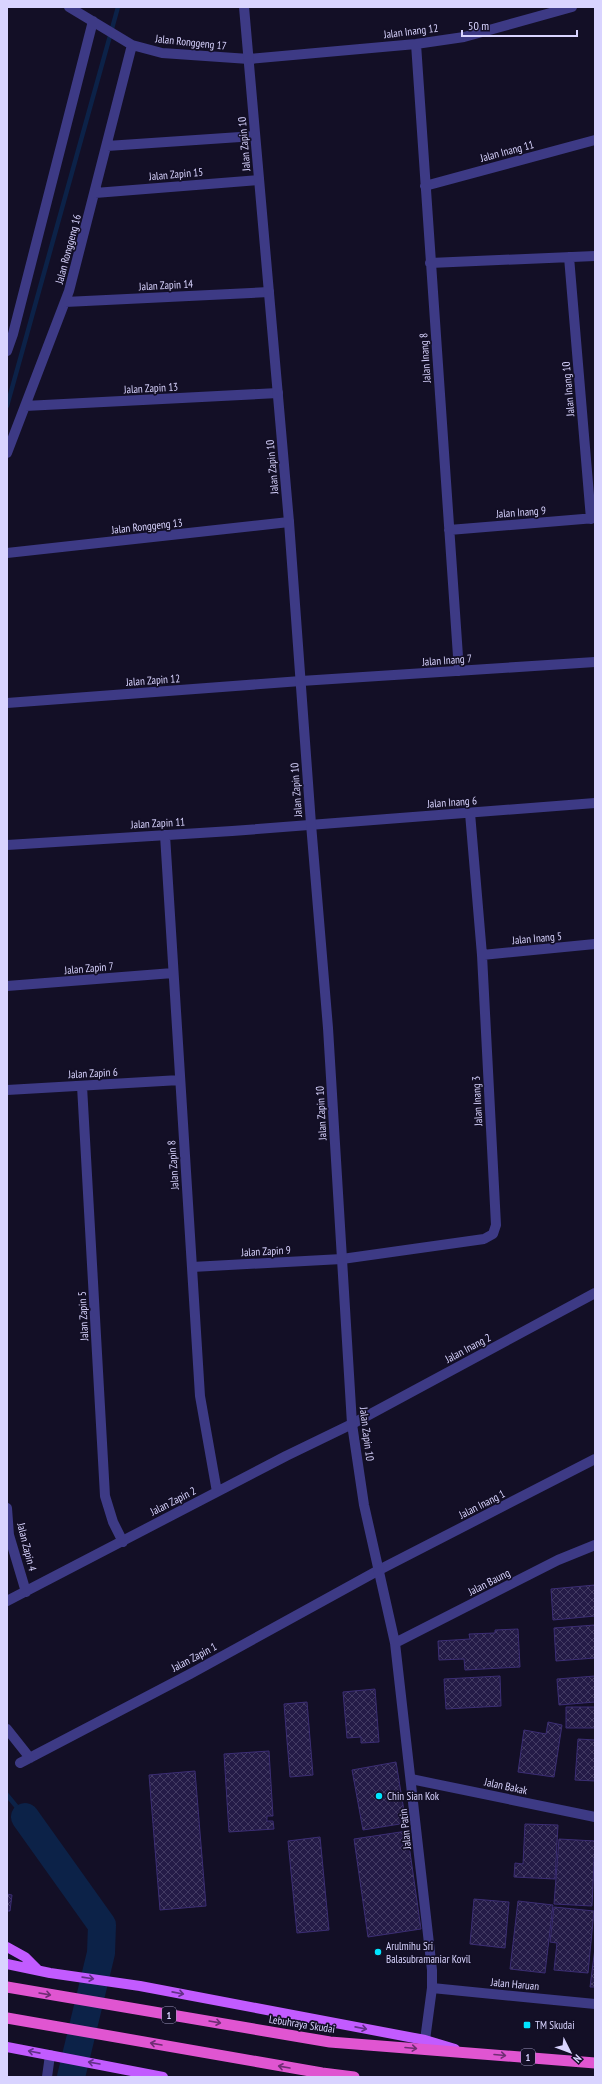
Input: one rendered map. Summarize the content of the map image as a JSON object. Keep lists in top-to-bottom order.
{
  "streets": {
    "highway": ["1", "Lebuhraya Skudai"],
    "street": [
      "Jalan Inang 12",
      "Jalan Ronggeng 17",
      "Jalan Zapin 10",
      "Jalan Inang 11",
      "Jalan Zapin 15",
      "Jalan Ronggeng 16",
      "Jalan Zapin 14",
      "Jalan Inang 8",
      "Jalan Zapin 13",
      "Jalan Inang 10",
      "Jalan Inang 9",
      "Jalan Ronggeng 13",
      "Jalan Inang 7",
      "Jalan Zapin 12",
      "Jalan Inang 6",
      "Jalan Zapin 11",
      "Jalan Inang 5",
      "Jalan Zapin 7",
      "Jalan Zapin 6",
      "Jalan Inang 3",
      "Jalan Zapin 8",
      "Jalan Zapin 9",
      "Jalan Zapin 5",
      "Jalan Inang 2",
      "Jalan Zapin 2",
      "Jalan Inang 1",
      "Jalan Zapin 4",
      "Jalan Baung",
      "Jalan Zapin 1",
      "Jalan Bakak",
      "Jalan Patin",
      "Jalan Haruan"
    ]
  },
  "crossings": [
    ["Jalan Inang 12", "Jalan Ronggeng 17"],
    ["Jalan Inang 12", "Jalan Zapin 10"],
    ["Jalan Inang 12", "Jalan Inang 8"],
    ["Jalan Ronggeng 17", "Jalan Zapin 10"],
    ["Jalan Ronggeng 17", "Jalan Ronggeng 16"],
    ["Jalan Zapin 10", "Jalan Zapin 15"],
    ["Jalan Zapin 10", "Jalan Zapin 14"],
    ["Jalan Zapin 10", "Jalan Zapin 13"],
    ["Jalan Zapin 10", "Jalan Ronggeng 13"],
    ["Jalan Zapin 10", "Jalan Inang 7"],
    ["Jalan Zapin 10", "Jalan Zapin 12"],
    ["Jalan Zapin 10", "Jalan Inang 6"],
    ["Jalan Zapin 10", "Jalan Zapin 11"],
    ["Jalan Zapin 10", "Jalan Inang 3"],
    ["Jalan Zapin 10", "Jalan Zapin 9"],
    ["Jalan Zapin 10", "Jalan Inang 2"],
    ["Jalan Zapin 10", "Jalan Zapin 2"],
    ["Jalan Zapin 10", "Jalan Inang 1"],
    ["Jalan Zapin 10", "Jalan Zapin 1"],
    ["Jalan Zapin 10", "Jalan Patin"],
    ["Jalan Inang 11", "Jalan Inang 8"],
    ["Jalan Zapin 15", "Jalan Ronggeng 16"],
    ["Jalan Ronggeng 16", "Jalan Zapin 14"],
    ["Jalan Ronggeng 16", "Jalan Zapin 13"],
    ["Jalan Inang 8", "Jalan Inang 9"],
    ["Jalan Inang 8", "Jalan Inang 7"],
    ["Jalan Inang 10", "Jalan Inang 9"],
    ["Jalan Inang 7", "Jalan Zapin 12"],
    ["Jalan Inang 6", "Jalan Zapin 11"],
    ["Jalan Inang 6", "Jalan Inang 3"],
    ["Jalan Zapin 11", "Jalan Zapin 8"],
    ["Jalan Inang 5", "Jalan Inang 3"],
    ["Jalan Zapin 7", "Jalan Zapin 8"],
    ["Jalan Zapin 6", "Jalan Zapin 8"],
    ["Jalan Zapin 6", "Jalan Zapin 5"],
    ["Jalan Inang 3", "Jalan Zapin 9"],
    ["Jalan Zapin 8", "Jalan Zapin 9"],
    ["Jalan Zapin 8", "Jalan Zapin 2"],
    ["Jalan Zapin 5", "Jalan Zapin 2"],
    ["Jalan Inang 2", "Jalan Zapin 2"],
    ["Jalan Zapin 2", "Jalan Zapin 4"],
    ["Jalan Inang 1", "Jalan Zapin 1"],
    ["Jalan Inang 1", "Jalan Patin"],
    ["Jalan Baung", "Jalan Patin"],
    ["Jalan Zapin 1", "Jalan Patin"],
    ["Jalan Bakak", "Jalan Patin"],
    ["Jalan Patin", "Jalan Haruan"]
  ],
  "places": {
    "other": ["Chin Sian Kok", "Arulmihu Sri Balasubramaniar Kovil"],
    "transit": ["TM Skudai"]
  },
  "scale_bar": "50 m",
  "north": "bottom right"
}
